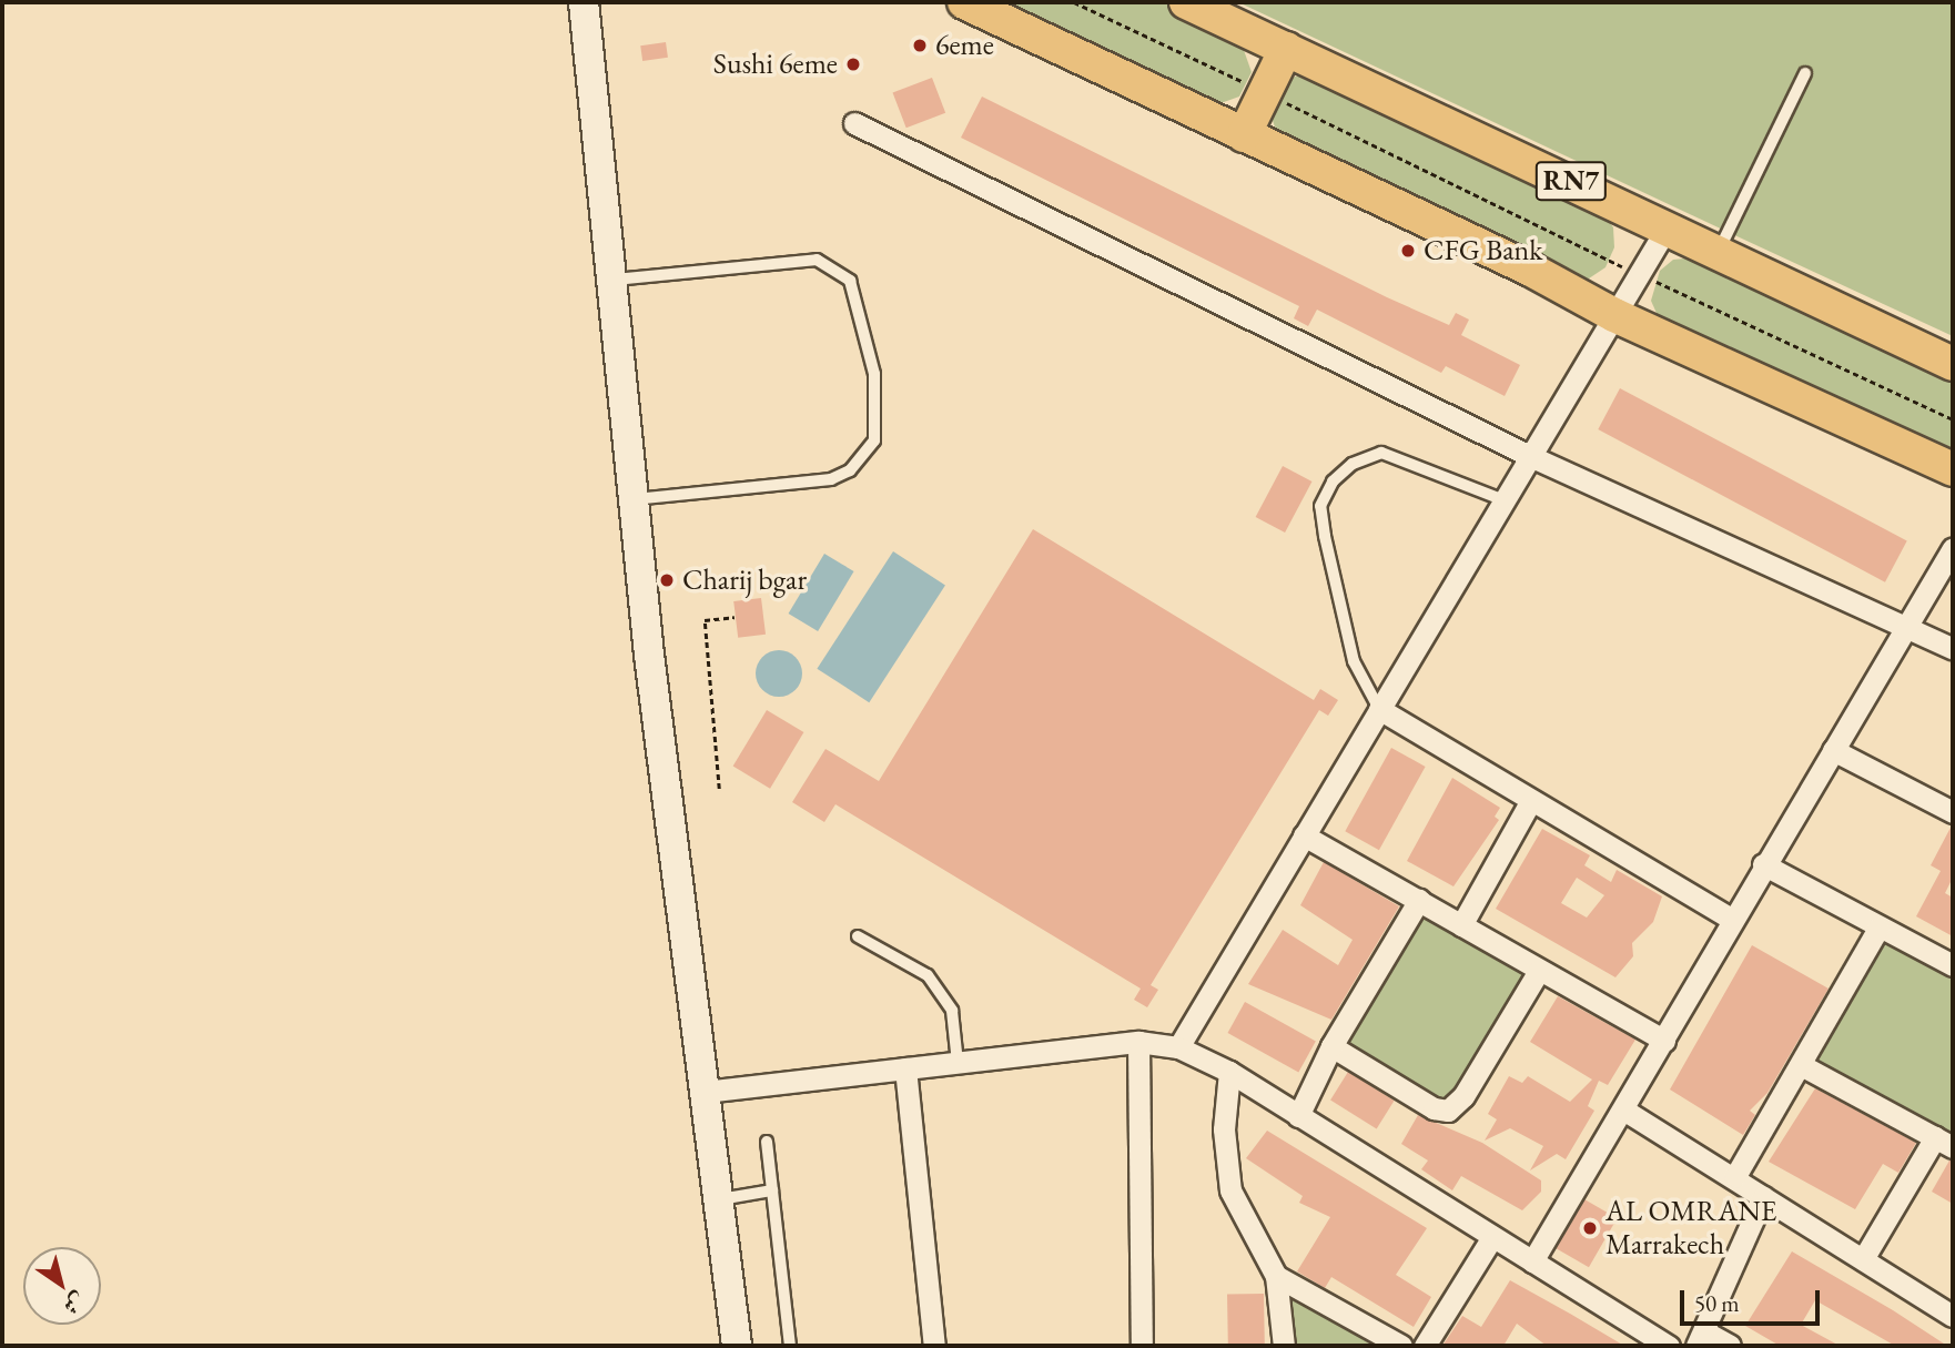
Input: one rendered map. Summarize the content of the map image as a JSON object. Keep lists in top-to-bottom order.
{
  "streets": {
    "main road": ["RN7"]
  },
  "places": [
    "6eme",
    "Sushi 6eme",
    "CFG Bank",
    "Charij bgar",
    "AL OMRANE Marrakech"
  ],
  "scale_bar": "50 m",
  "north": "bottom right"
}
